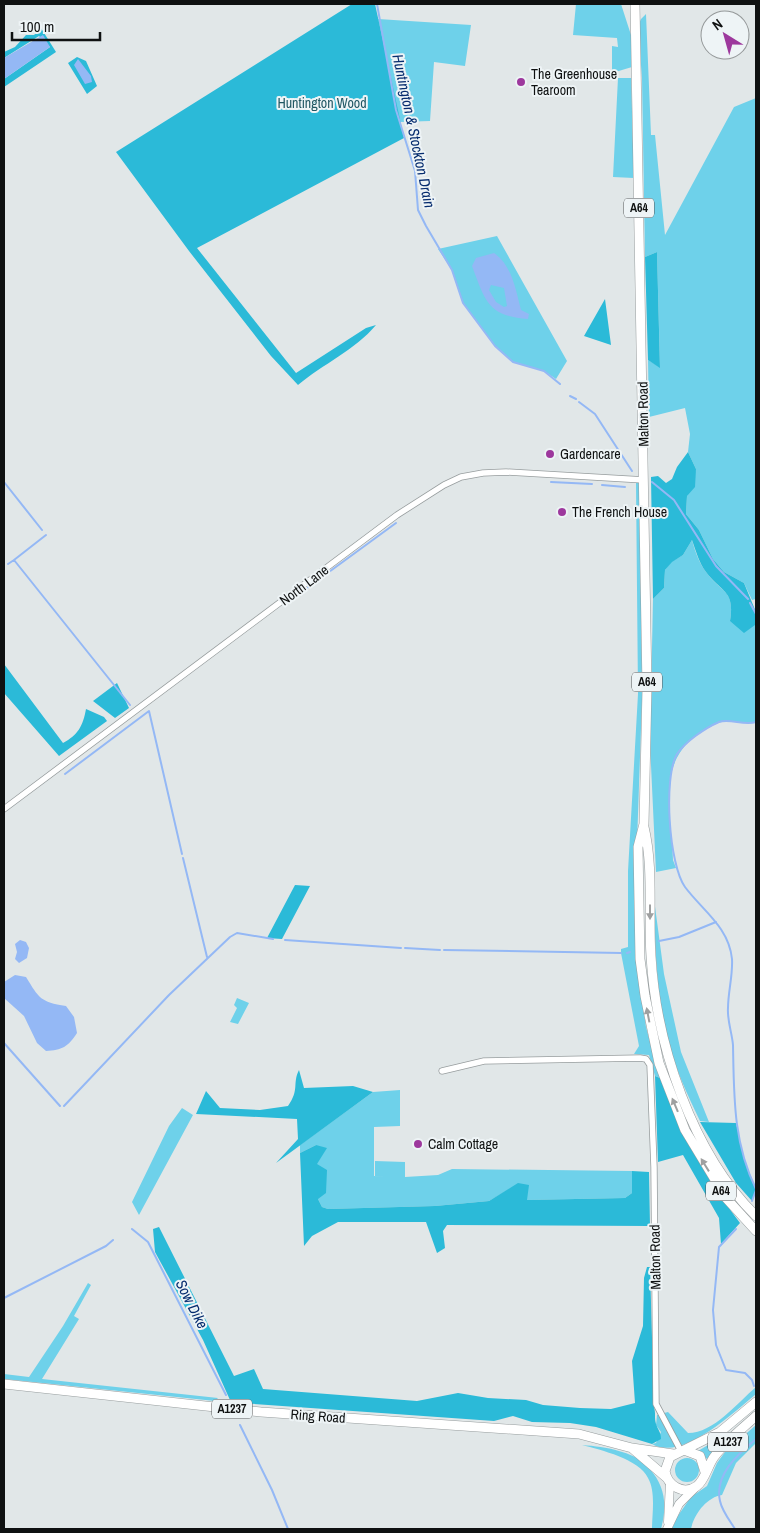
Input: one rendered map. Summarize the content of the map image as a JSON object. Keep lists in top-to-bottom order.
{
  "streets": {
    "highway": [
      "A64",
      "Malton Road",
      "A1237",
      "Ring Road"
    ],
    "street": ["North Lane"]
  },
  "crossings": [
    ["Malton Road", "North Lane"],
    ["Malton Road", "A1237"],
    ["Malton Road", "Ring Road"],
    ["A1237", "Ring Road"]
  ],
  "water": ["Huntington & Stockton Drain", "Sow Dike"],
  "parks": ["Huntington Wood"],
  "places": [
    "The Greenhouse Tearoom",
    "Gardencare",
    "The French House",
    "Calm Cottage"
  ],
  "scale_bar": "100 m",
  "north": "top left"
}
